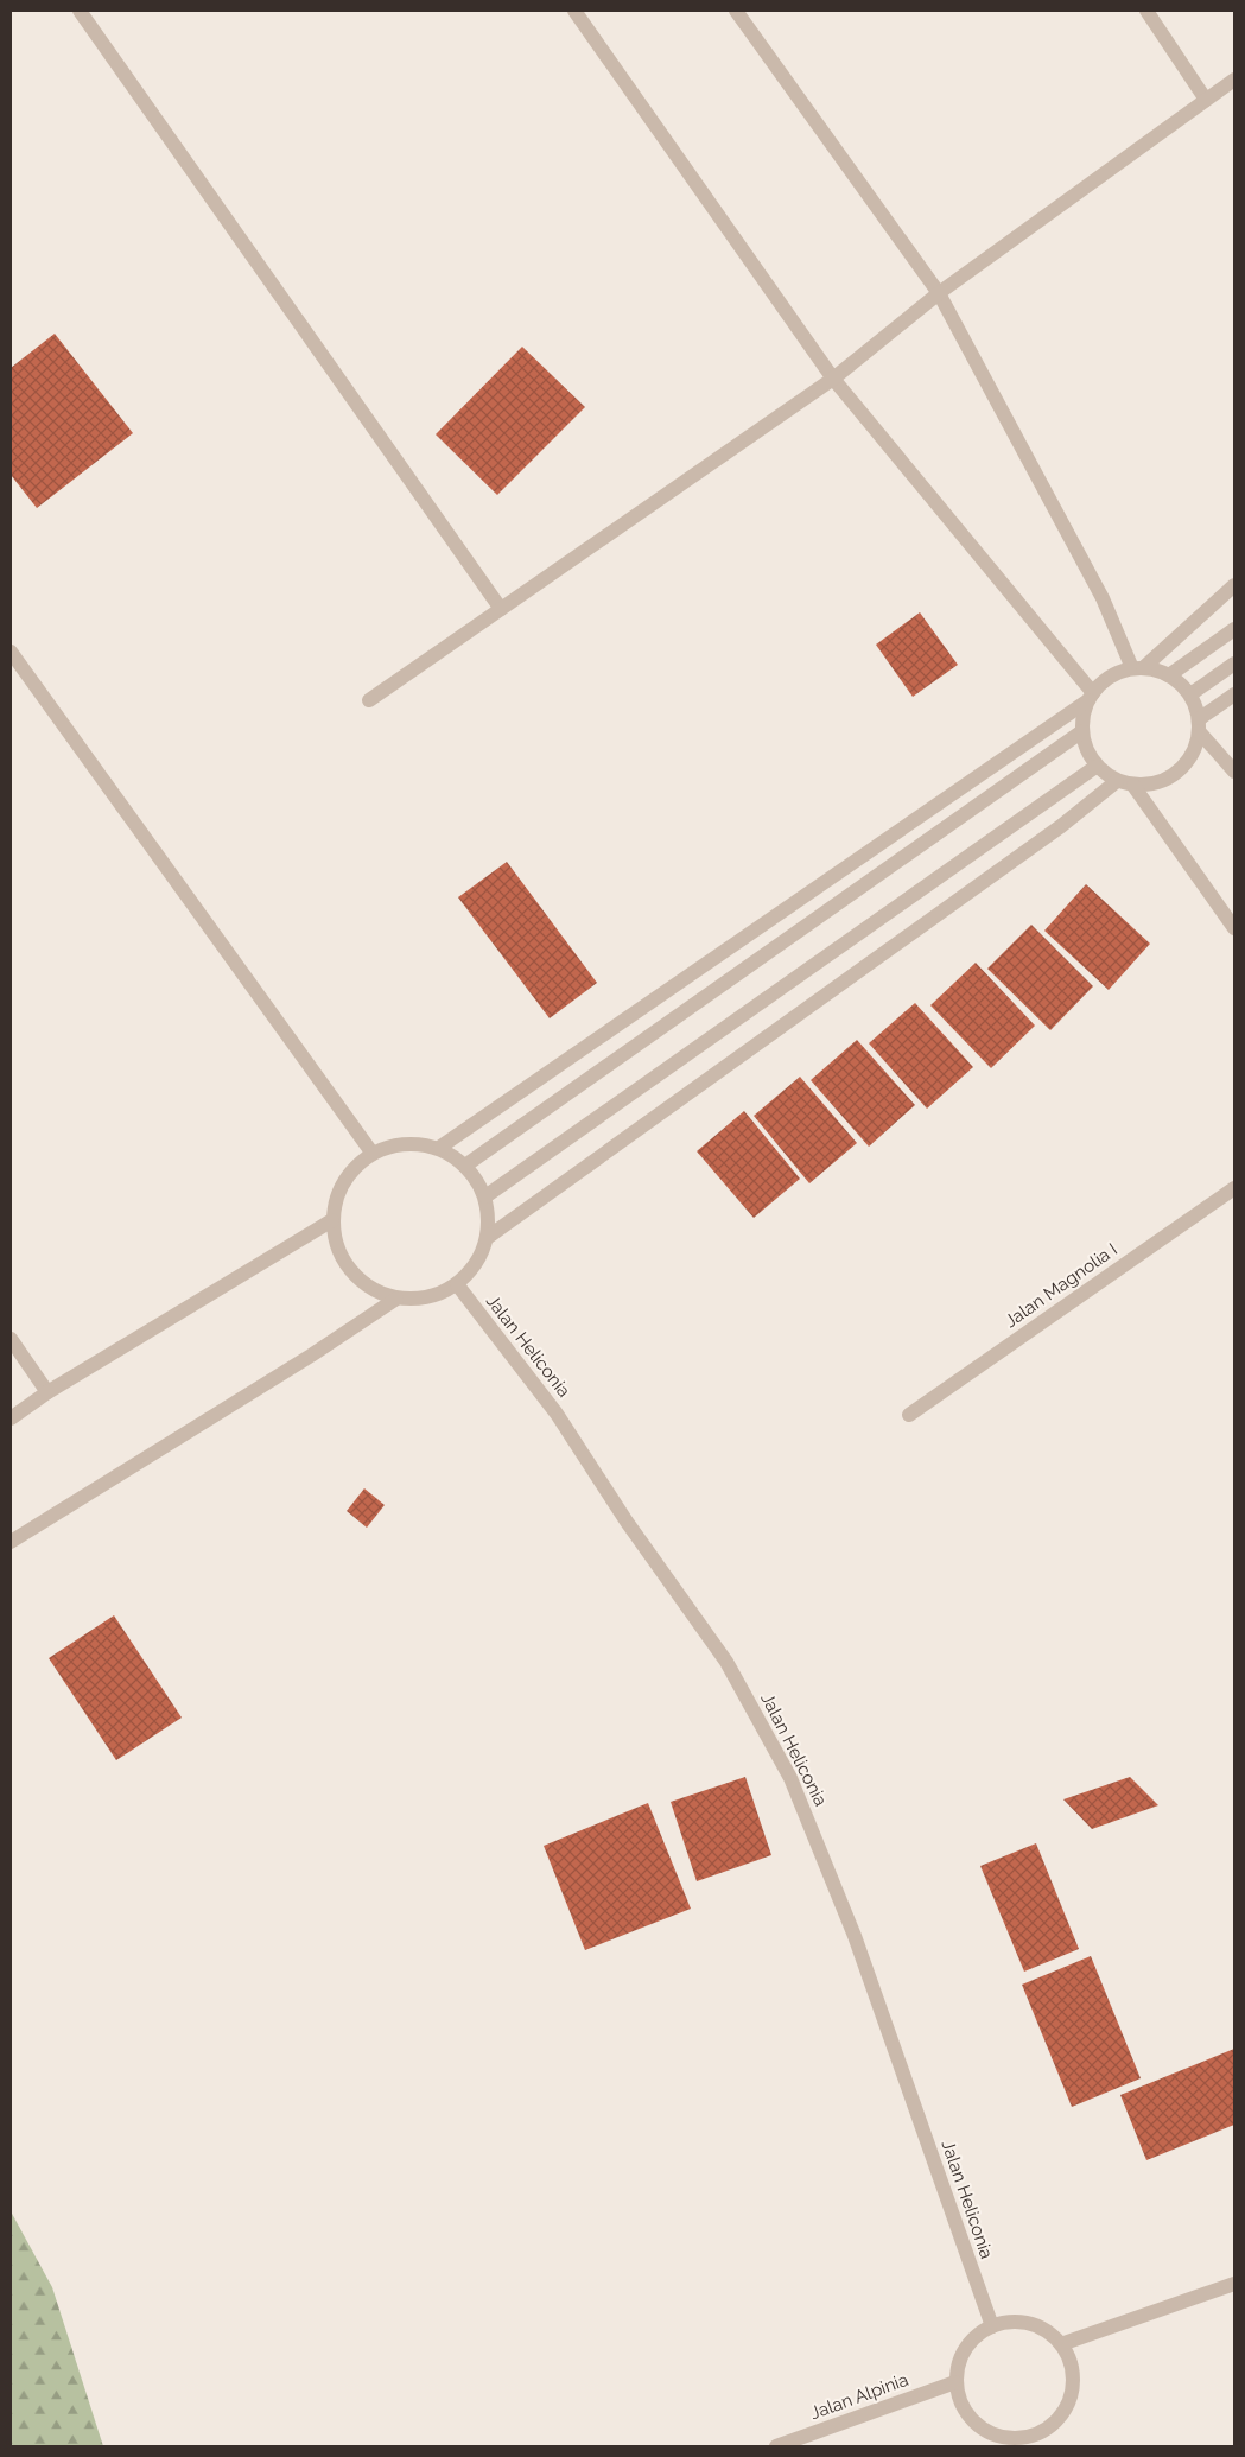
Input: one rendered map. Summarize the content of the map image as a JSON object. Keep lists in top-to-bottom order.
{
  "streets": {
    "street": ["Jalan Magnolia I", "Jalan Heliconia", "Jalan Alpinia"]
  },
  "crossings": [
    ["Jalan Heliconia", "Jalan Alpinia"]
  ]
}
